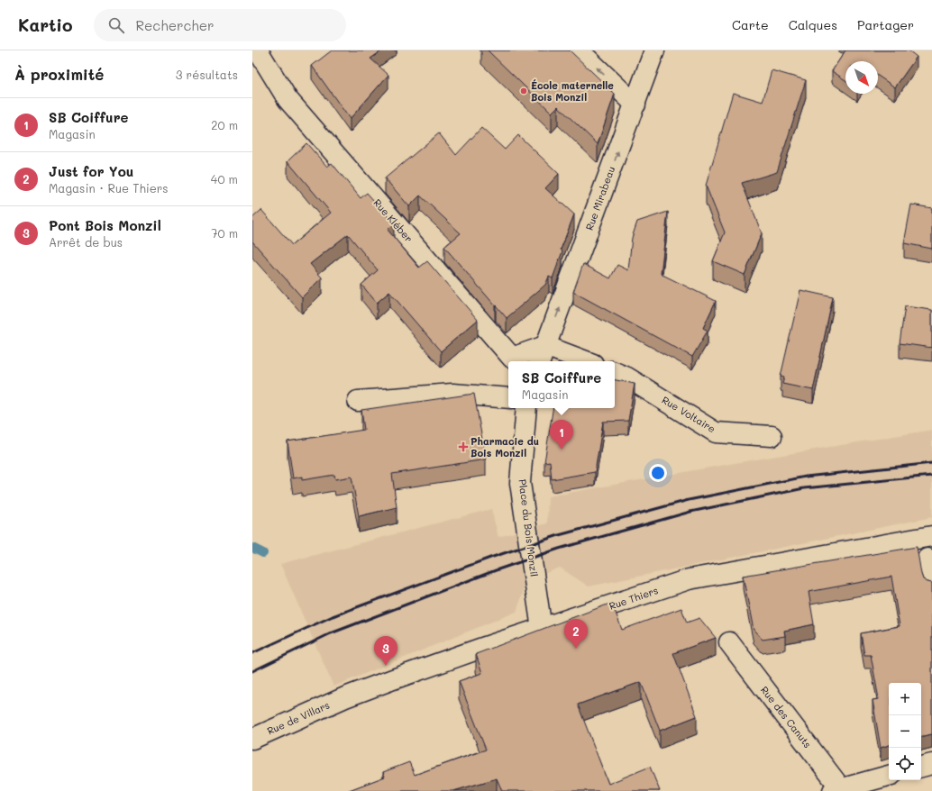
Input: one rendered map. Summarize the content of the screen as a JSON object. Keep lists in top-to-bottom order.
{
  "streets": {
    "street": [
      "Rue Mirabeau",
      "Rue Kléber",
      "Rue Voltaire",
      "Place du Bois Monzil",
      "Rue Thiers",
      "Rue des Canuts",
      "Rue de Villars"
    ]
  },
  "crossings": [
    ["Rue Mirabeau", "Rue Kléber"],
    ["Place du Bois Monzil", "Rue Thiers"],
    ["Rue Thiers", "Rue de Villars"]
  ],
  "one_way": ["Rue Mirabeau"],
  "places": {
    "other": ["École maternelle Bois Monzil"],
    "health": ["Pharmacie du Bois Monzil"]
  },
  "north": "bottom right",
  "page": {
    "header": "Kartio",
    "search": "Rechercher",
    "nav": ["Carte", "Calques", "Partager"],
    "heading": ["À proximité", "3 résultats"],
    "list": [
      {
        "mark": "1",
        "name": "SB Coiffure",
        "note": "Magasin",
        "value": "20 m"
      },
      {
        "mark": "2",
        "name": "Just for You",
        "note": "Magasin · Rue Thiers",
        "value": "40 m"
      },
      {
        "mark": "3",
        "name": "Pont Bois Monzil",
        "note": "Arrêt de bus",
        "value": "70 m"
      }
    ],
    "popup": ["SB Coiffure", "Magasin"],
    "pins": ["1", "2", "3"],
    "map_buttons": ["+", "−"]
  }
}
